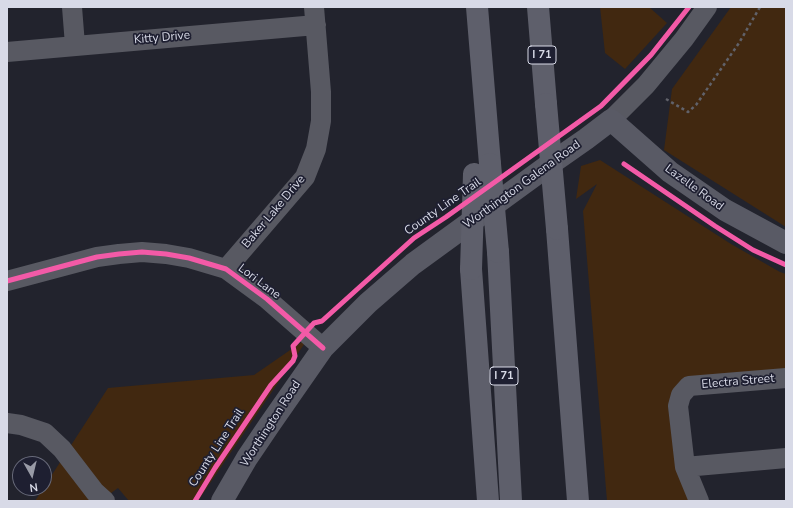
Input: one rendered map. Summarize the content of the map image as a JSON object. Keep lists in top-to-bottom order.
{
  "streets": {
    "highway": ["I 71"],
    "main road": ["Worthington Galena Road", "Lazelle Road", "Worthington Road"],
    "street": [
      "Kitty Drive",
      "Baker Lake Drive",
      "Lori Lane",
      "Electra Street"
    ],
    "cycle path": ["County Line Trail"]
  },
  "crossings": [
    ["Kitty Drive", "Baker Lake Drive"],
    ["Worthington Galena Road", "Lazelle Road"],
    ["Worthington Galena Road", "Lori Lane"],
    ["Worthington Galena Road", "Worthington Road"],
    ["Baker Lake Drive", "Lori Lane"],
    ["Lori Lane", "Worthington Road"]
  ],
  "north": "bottom"
}
